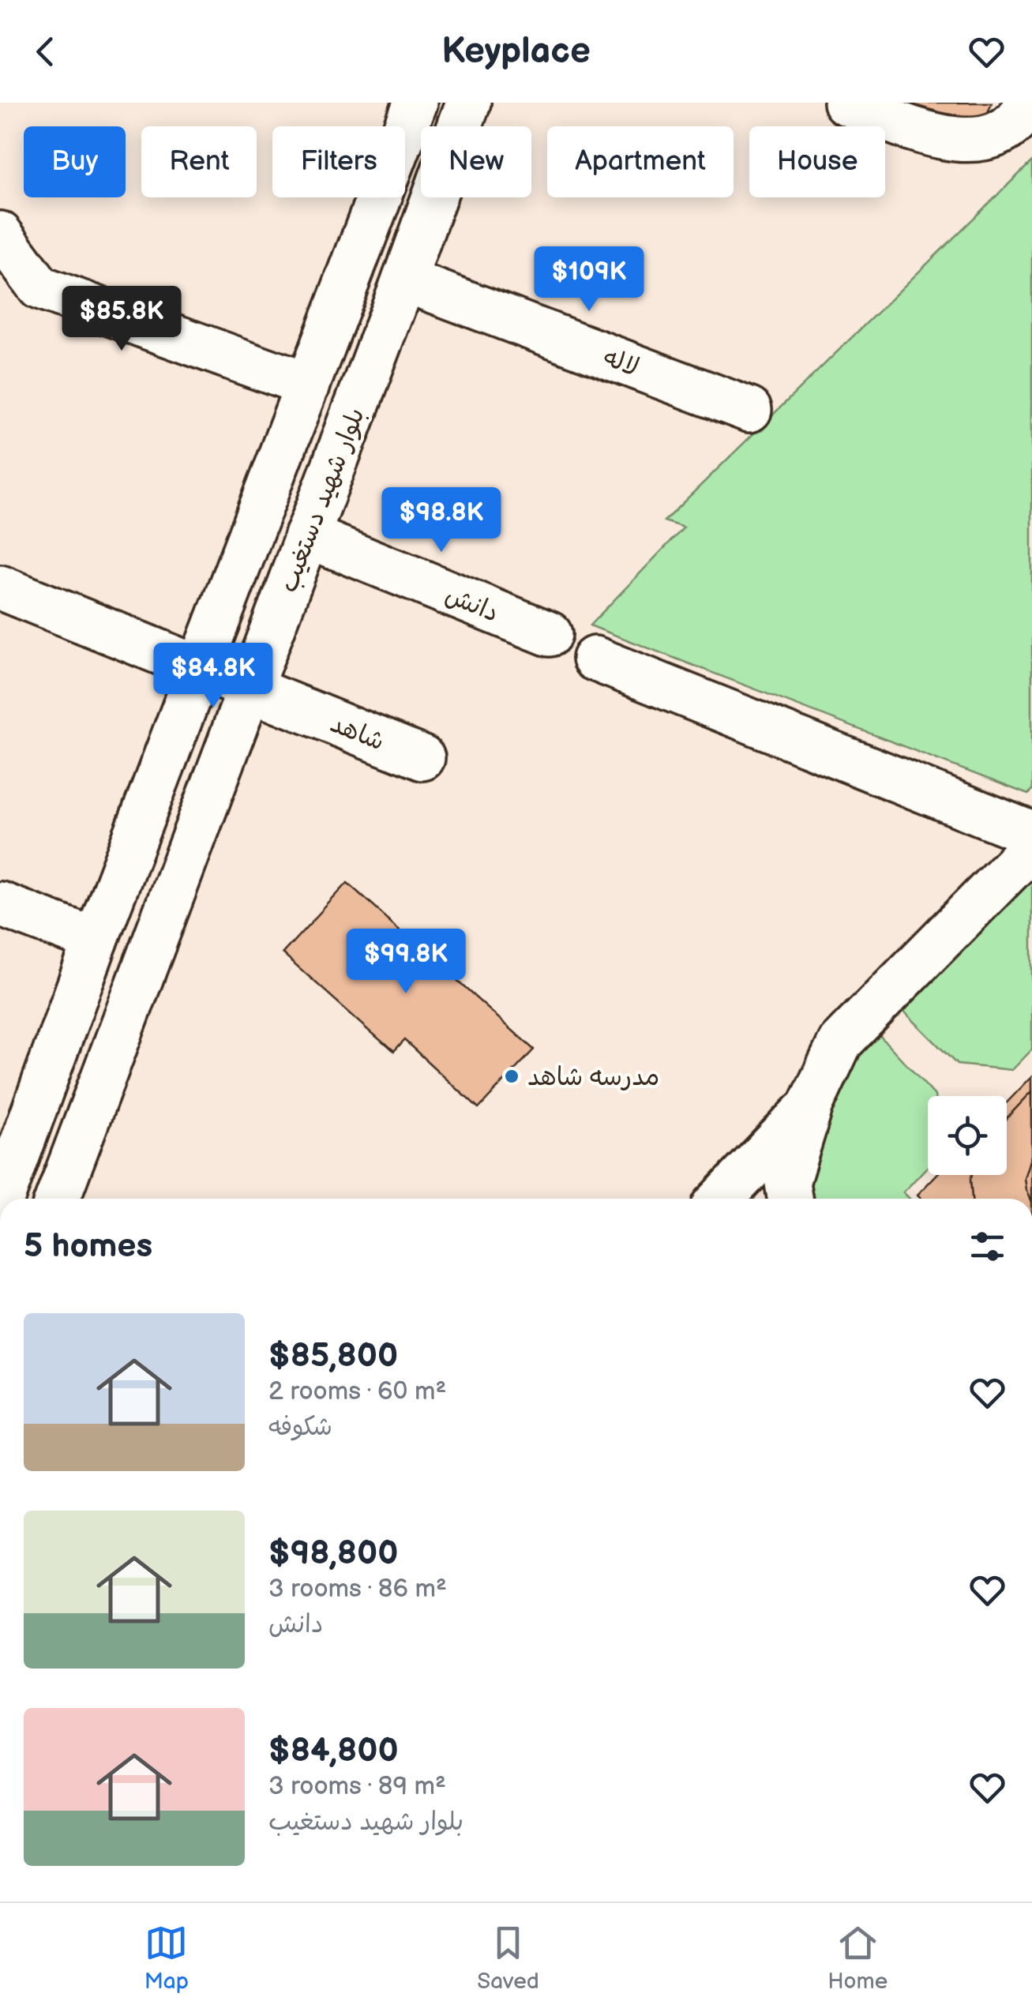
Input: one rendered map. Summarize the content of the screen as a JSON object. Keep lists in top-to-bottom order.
{
  "streets": {
    "street": [
      "لاله",
      "بلوار شهید دستغیب",
      "دانش",
      "شاهد"
    ]
  },
  "crossings": [
    ["لاله", "بلوار شهید دستغیب"],
    ["بلوار شهید دستغیب", "دانش"],
    ["بلوار شهید دستغیب", "شاهد"]
  ],
  "places": ["مدرسه شاهد"],
  "page": {
    "header": "Keyplace",
    "chip": [
      "Buy",
      "Rent",
      "Filters",
      "New",
      "Apartment",
      "House"
    ],
    "price": [
      "$109K",
      "$85.8K",
      "$98.8K",
      "$84.8K",
      "$99.8K"
    ],
    "heading": "5 homes",
    "list": [
      {
        "name": "$85,800",
        "note": "2 rooms · 60 m² · شکوفه"
      },
      {
        "name": "$98,800",
        "note": "3 rooms · 86 m² · دانش"
      },
      {
        "name": "$84,800",
        "note": "3 rooms · 89 m² · بلوار شهید دستغیب"
      }
    ],
    "tabs": ["Map", "Saved", "Home"]
  }
}
